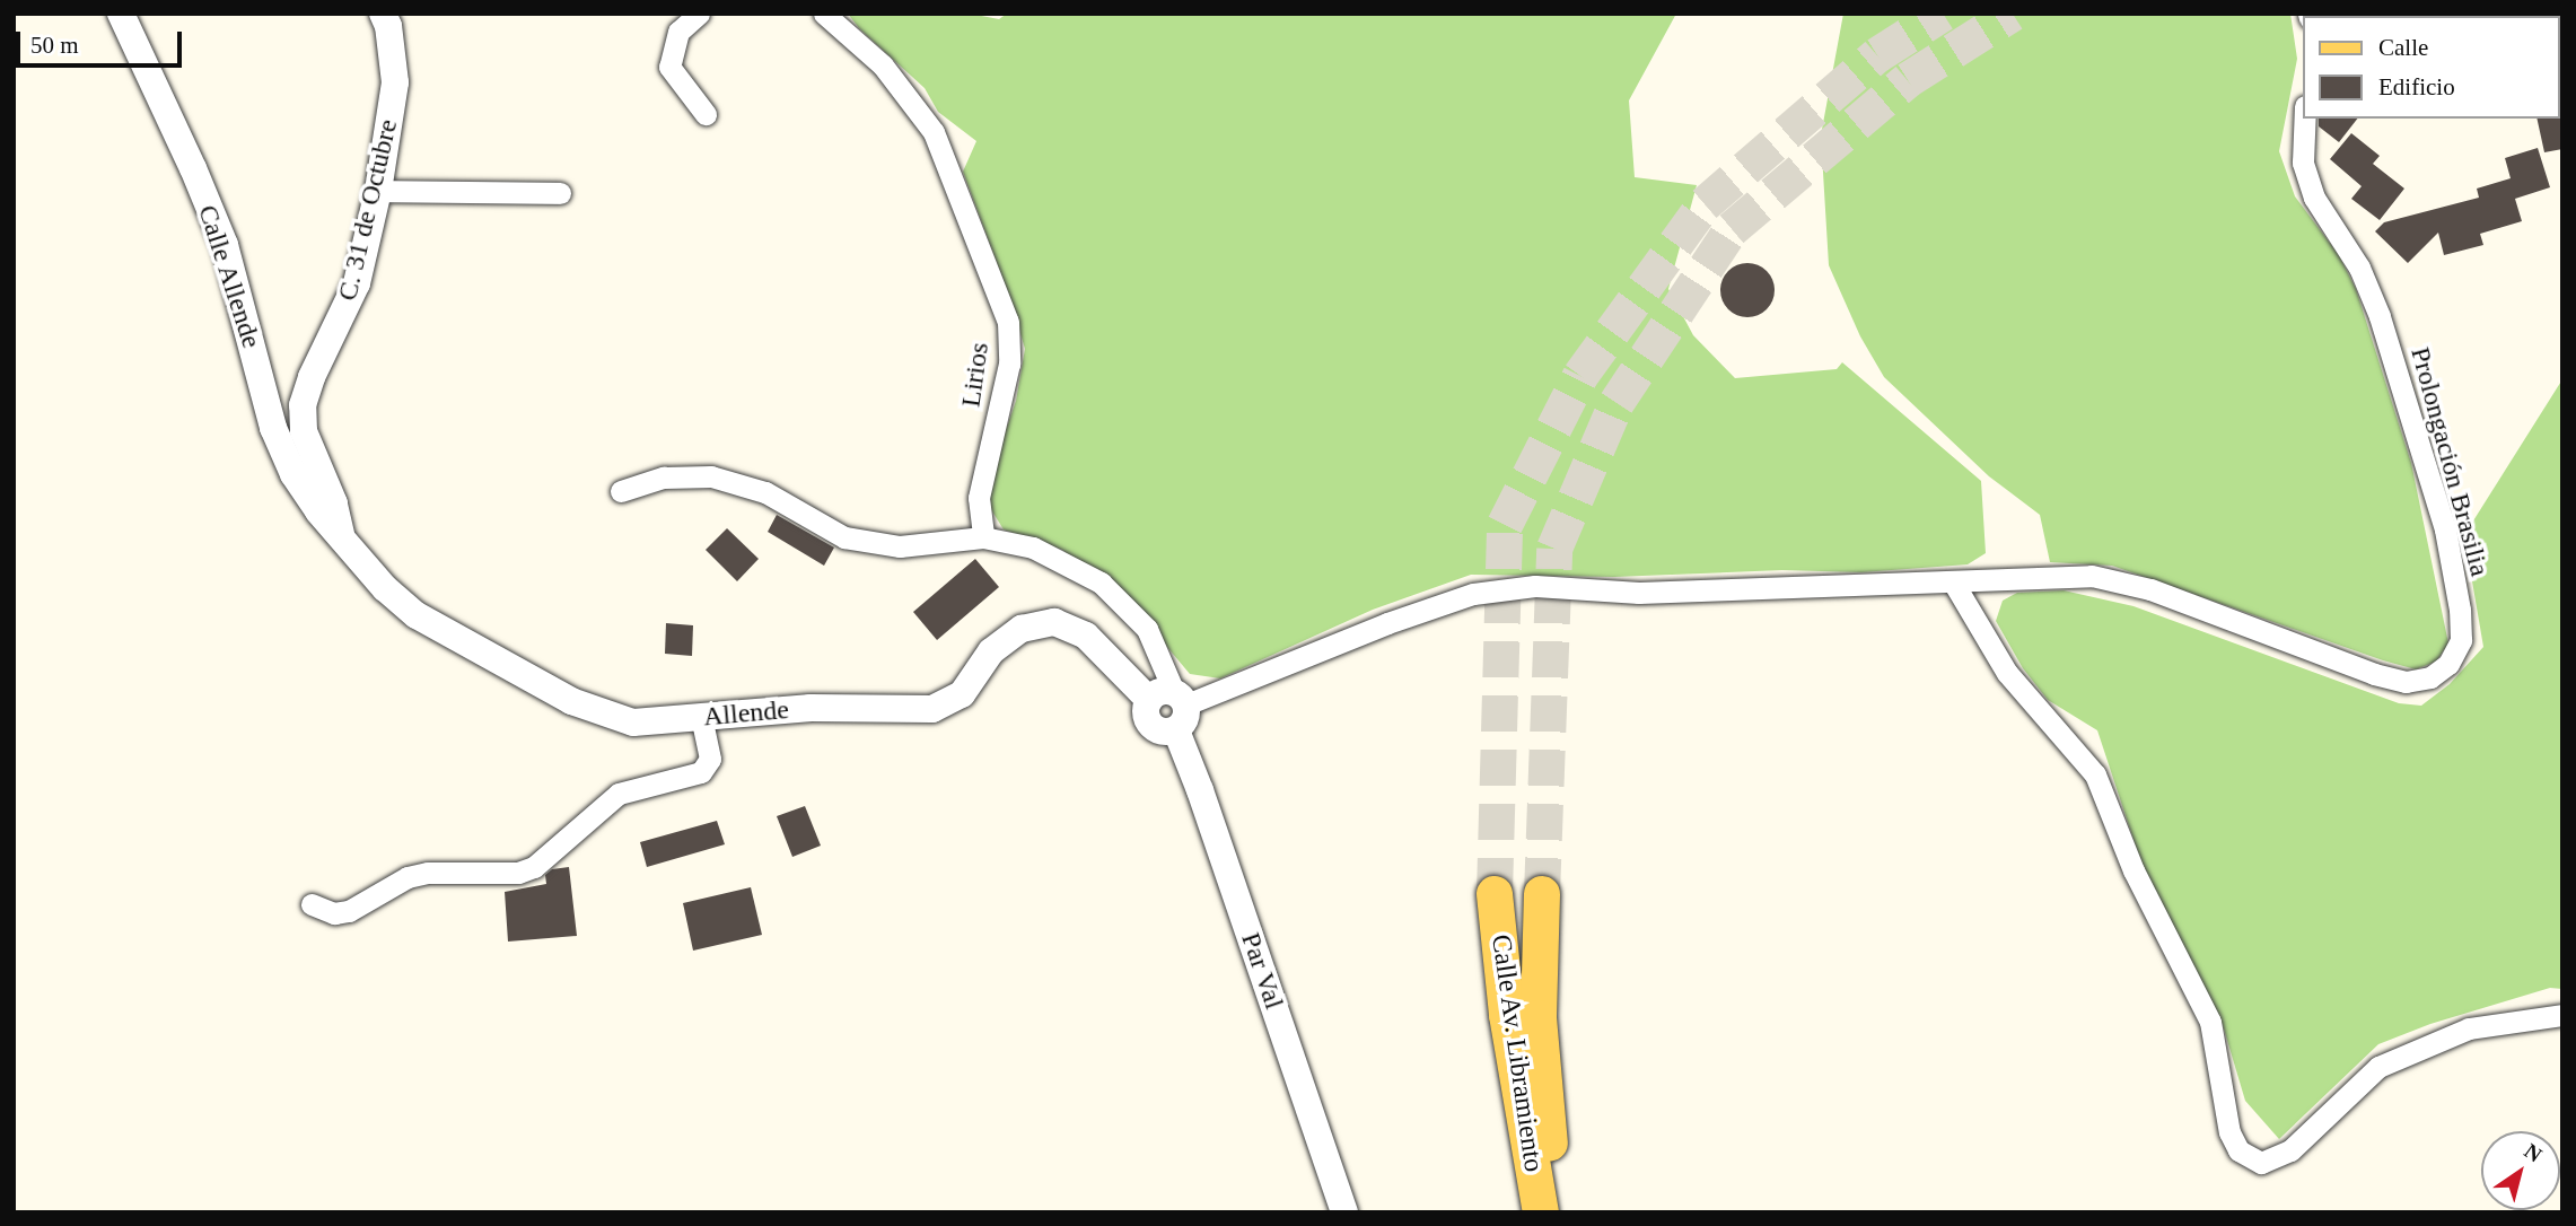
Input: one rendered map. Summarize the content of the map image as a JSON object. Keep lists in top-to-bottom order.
{
  "streets": {
    "main road": ["Calle Av. Libramiento"],
    "street": [
      "C. 31 de Octubre",
      "Calle Allende",
      "Lirios",
      "Prolongación Brasilia",
      "Allende",
      "Par Val"
    ]
  },
  "crossings": [
    ["C. 31 de Octubre", "Calle Allende"],
    ["C. 31 de Octubre", "Allende"],
    ["Calle Allende", "Allende"],
    ["Prolongación Brasilia", "Allende"],
    ["Prolongación Brasilia", "Par Val"],
    ["Allende", "Par Val"]
  ],
  "legend": ["Calle", "Edificio"],
  "scale_bar": "50 m",
  "north": "top right"
}
